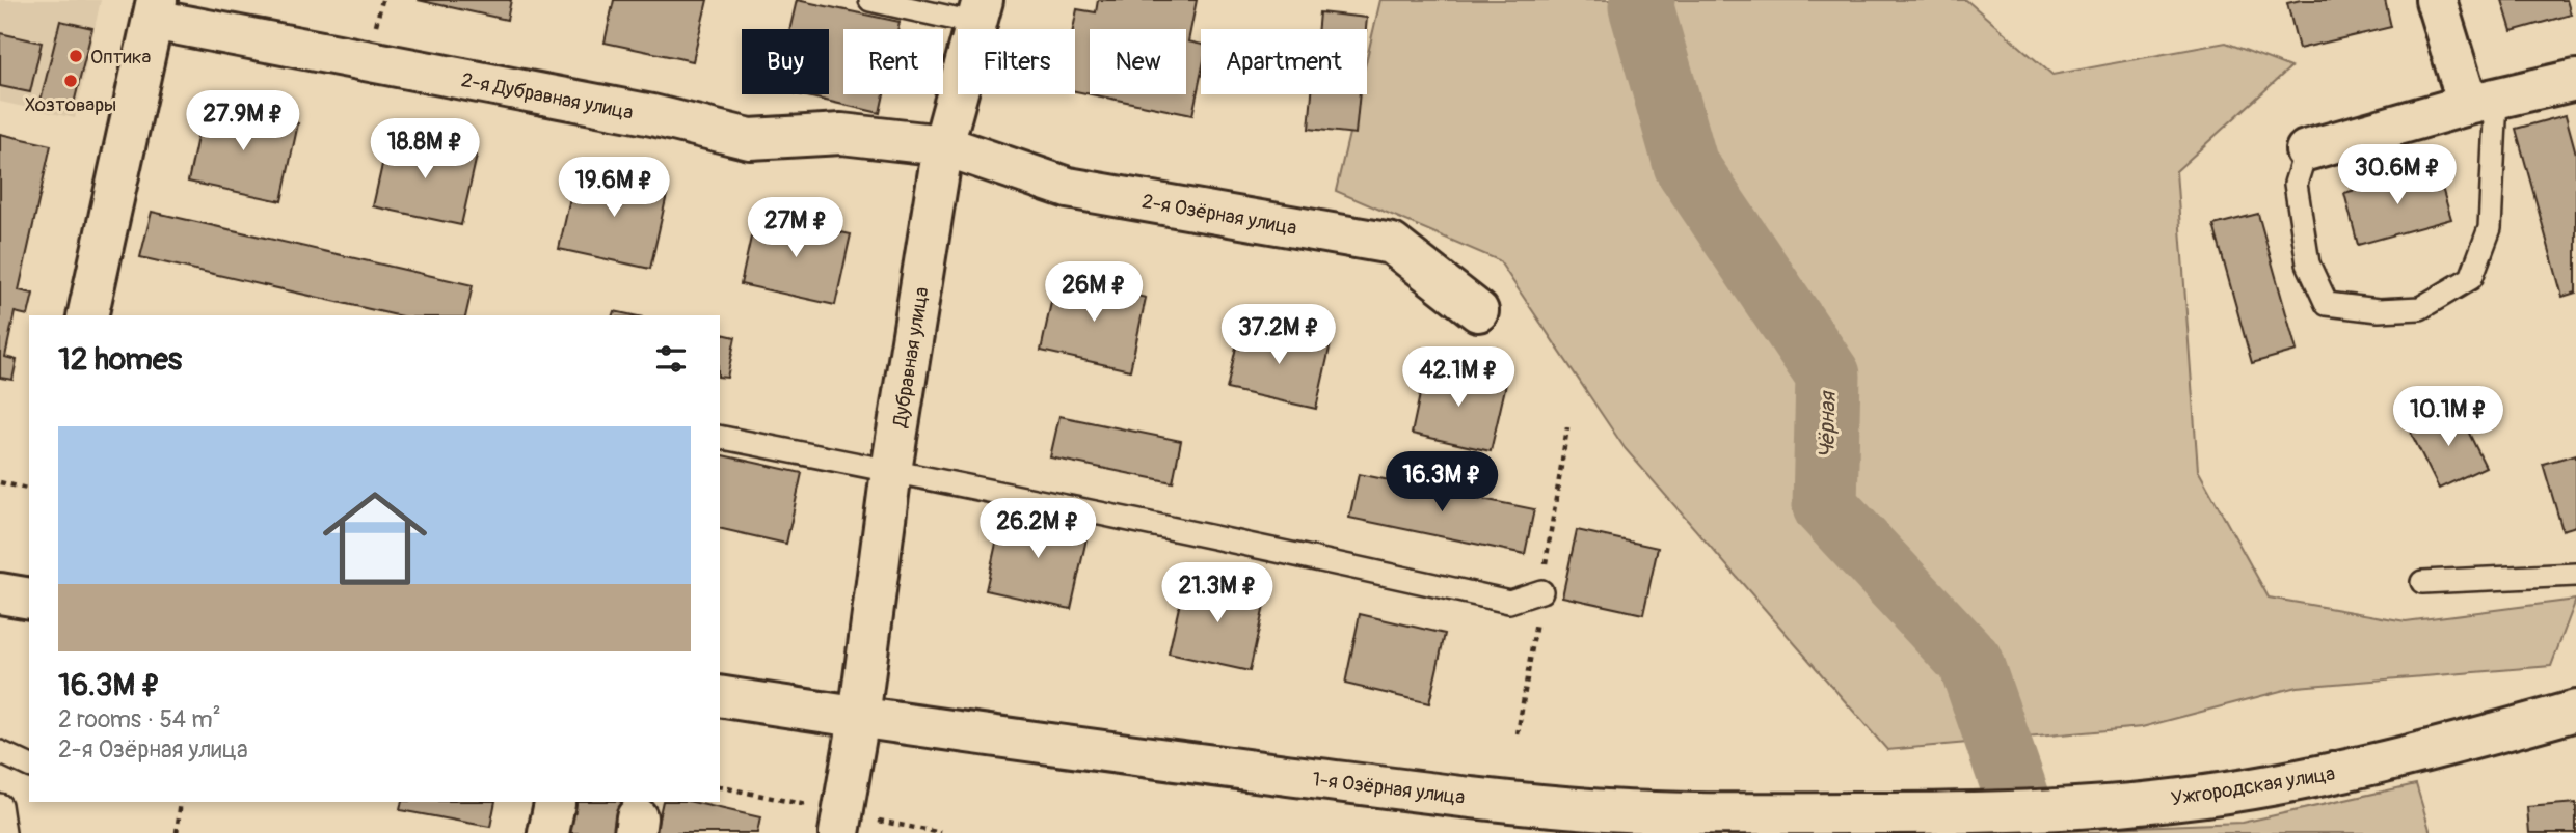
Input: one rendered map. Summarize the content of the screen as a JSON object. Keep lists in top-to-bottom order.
{
  "streets": {
    "street": [
      "2-я Дубравная улица",
      "2-я Озёрная улица",
      "Дубравная улица",
      "Ужгородская улица",
      "1-я Озёрная улица"
    ]
  },
  "crossings": [
    ["2-я Дубравная улица", "2-я Озёрная улица"],
    ["2-я Дубравная улица", "Дубравная улица"],
    ["2-я Озёрная улица", "Дубравная улица"],
    ["Дубравная улица", "1-я Озёрная улица"],
    ["Ужгородская улица", "1-я Озёрная улица"]
  ],
  "water": ["Чёрная"],
  "places": ["Оптика", "Хозтовары"],
  "page": {
    "chip": [
      "Buy",
      "Rent",
      "Filters",
      "New",
      "Apartment"
    ],
    "price": [
      "27.9M ₽",
      "18.8M ₽",
      "30.6M ₽",
      "19.6M ₽",
      "27M ₽",
      "26M ₽",
      "37.2M ₽",
      "42.1M ₽",
      "10.1M ₽",
      "16.3M ₽",
      "26.2M ₽",
      "21.3M ₽"
    ],
    "heading": "12 homes",
    "list": [
      {
        "name": "16.3M ₽",
        "note": "2 rooms · 54 m² · 2-я Озёрная улица"
      }
    ]
  }
}
